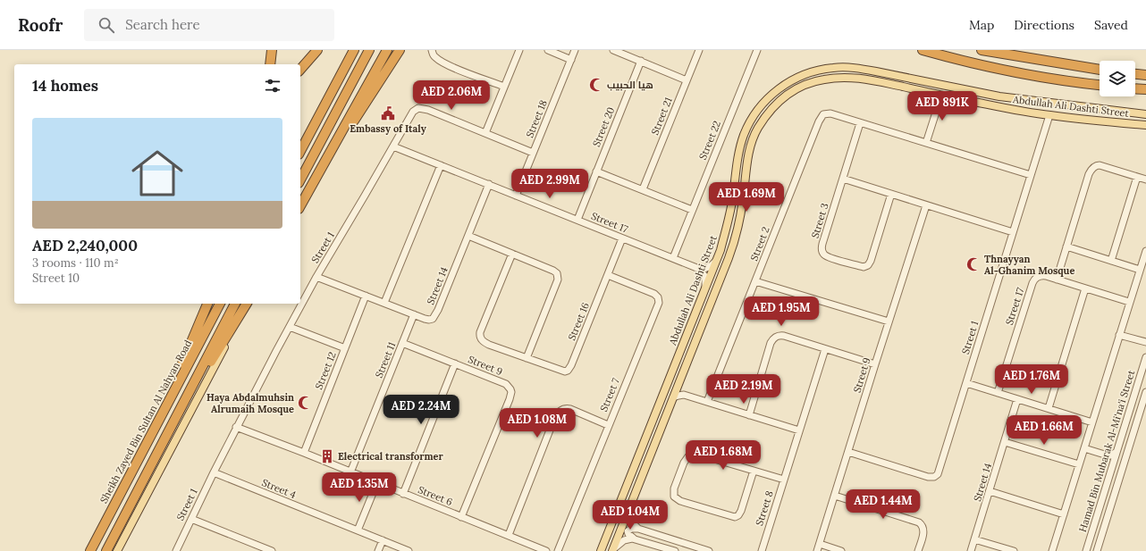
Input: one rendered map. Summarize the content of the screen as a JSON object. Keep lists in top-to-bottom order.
{
  "streets": {
    "highway": ["Sheikh Zayed Bin Sultan Al Nahyan Road"],
    "main road": ["Abdullah Ali Dashti Street"],
    "street": [
      "Street 21",
      "Street 18",
      "Street 20",
      "Street 22",
      "Street 3",
      "Street 17",
      "Street 2",
      "Street 1",
      "Street 14",
      "Street 16",
      "Street 11",
      "Street 9",
      "Street 12",
      "Street 7",
      "Hamad Bin Mubarak Al-Mi'na'i Street",
      "Street 4",
      "Street 6",
      "Street 8"
    ]
  },
  "crossings": [
    ["Abdullah Ali Dashti Street", "Street 1"],
    ["Street 18", "Street 17"],
    ["Street 18", "Street 1"],
    ["Street 20", "Street 17"],
    ["Street 22", "Street 17"],
    ["Street 3", "Street 2"],
    ["Street 17", "Street 1"],
    ["Street 17", "Street 14"],
    ["Street 17", "Street 16"],
    ["Street 2", "Street 1"],
    ["Street 1", "Street 14"],
    ["Street 1", "Street 9"],
    ["Street 1", "Street 4"],
    ["Street 1", "Street 6"],
    ["Street 14", "Street 11"],
    ["Street 14", "Street 12"],
    ["Street 16", "Street 7"],
    ["Street 11", "Street 9"],
    ["Street 11", "Street 6"],
    ["Street 9", "Street 6"],
    ["Street 12", "Street 6"]
  ],
  "places": {
    "mosque": ["هيا الحبيب", "Thnayyan Al-Ghanim Mosque", "Haya Abdalmuhsin Alrumaih Mosque"],
    "public building": ["Embassy of Italy"],
    "building": ["Electrical transformer"]
  },
  "page": {
    "header": "Roofr",
    "search": "Search here",
    "nav": ["Map", "Directions", "Saved"],
    "heading": "14 homes",
    "price": [
      "AED 2.06M",
      "AED 891K",
      "AED 2.99M",
      "AED 1.69M",
      "AED 1.95M",
      "AED 1.76M",
      "AED 2.19M",
      "AED 2.24M",
      "AED 1.08M",
      "AED 1.66M",
      "AED 1.68M",
      "AED 1.35M",
      "AED 1.44M",
      "AED 1.04M"
    ],
    "list": [
      {
        "name": "AED 2,240,000",
        "note": "3 rooms · 110 m² · Street 10"
      }
    ]
  }
}
